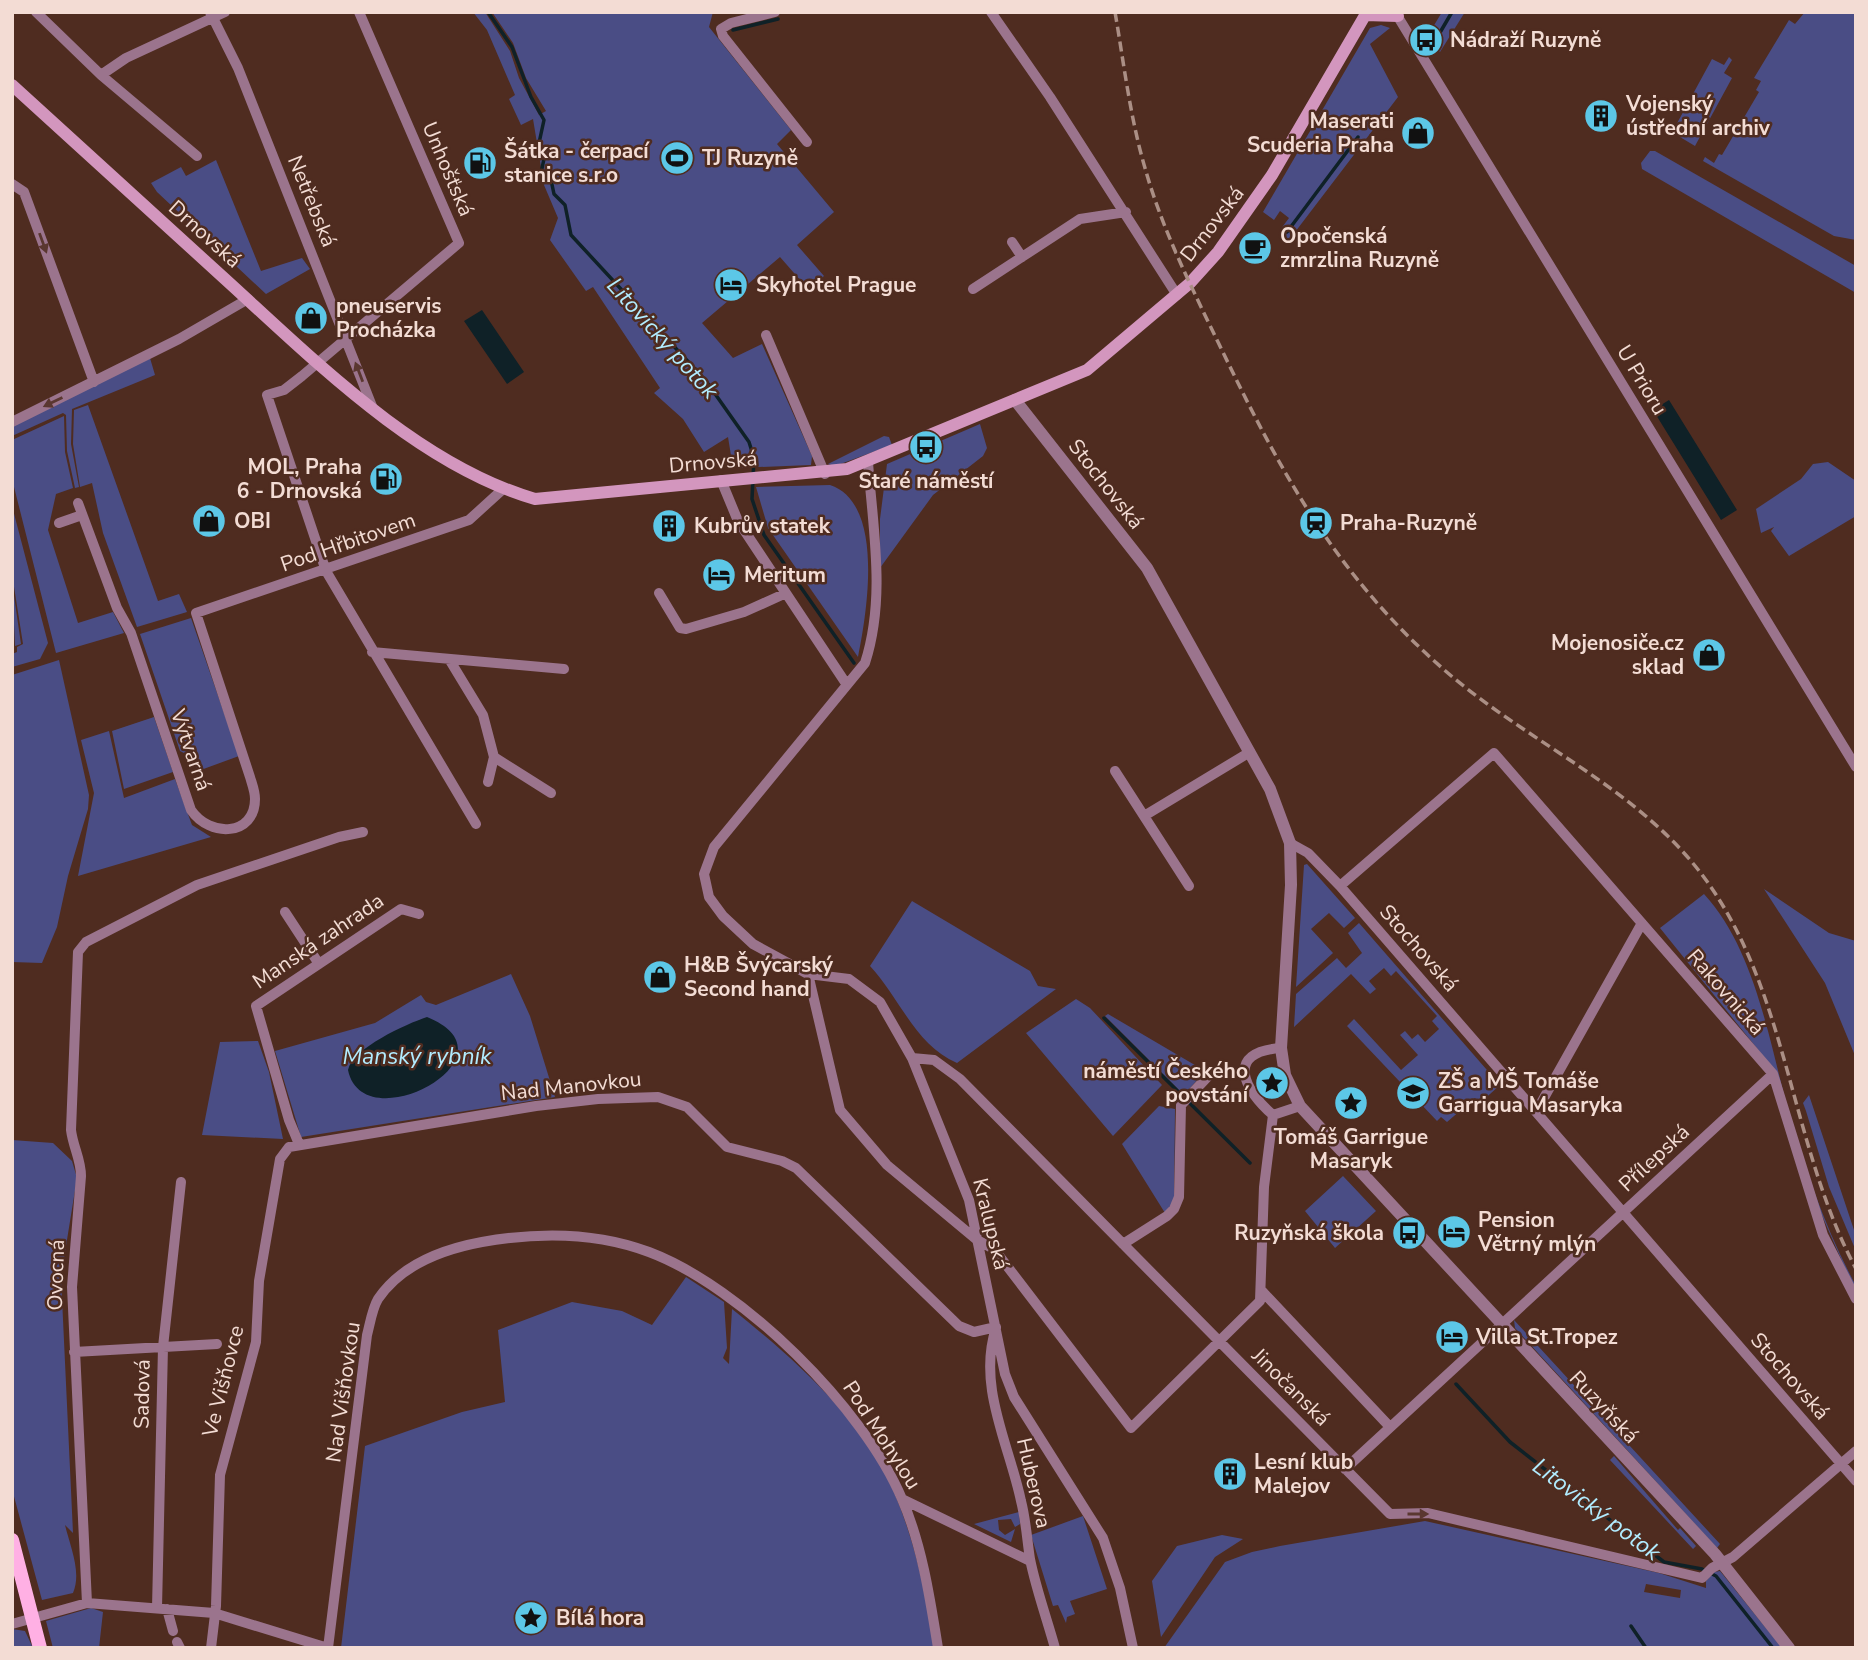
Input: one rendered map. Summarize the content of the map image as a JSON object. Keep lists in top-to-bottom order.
{
  "streets": {
    "main road": ["Drnovská"],
    "street": [
      "Unhošťská",
      "Netřebská",
      "U Prioru",
      "Stochovská",
      "Pod Hřbitovem",
      "Výtvarná",
      "Manská zahrada",
      "Rakovnická",
      "Nad Manovkou",
      "Přílepská",
      "Kralupská",
      "Ovocná",
      "Ve Višňovce",
      "Jinočanská",
      "Nad Višňovkou",
      "Sadová",
      "Ruzyňská",
      "Pod Mohylou",
      "Huberova"
    ]
  },
  "crossings": [
    ["Unhošťská", "Netřebská"],
    ["Netřebská", "Drnovská"],
    ["Drnovská", "Stochovská"],
    ["Drnovská", "Pod Hřbitovem"],
    ["Stochovská", "Rakovnická"],
    ["Stochovská", "Přílepská"],
    ["Pod Hřbitovem", "Výtvarná"],
    ["Manská zahrada", "Nad Manovkou"],
    ["Rakovnická", "Přílepská"],
    ["Nad Manovkou", "Kralupská"],
    ["Nad Manovkou", "Ve Višňovce"],
    ["Nad Manovkou", "Huberova"],
    ["Přílepská", "Jinočanská"],
    ["Přílepská", "Ruzyňská"],
    ["Kralupská", "Jinočanská"],
    ["Kralupská", "Huberova"],
    ["Jinočanská", "Ruzyňská"],
    ["Nad Višňovkou", "Pod Mohylou"]
  ],
  "one_way": ["Jinočanská"],
  "water": ["Litovický potok", "Manský rybník"],
  "places": {
    "bus stop": ["Nádraží Ruzyně", "Staré náměstí", "Ruzyňská škola"],
    "building": ["Vojenský ústřední archiv", "Kubrův statek", "Lesní klub Malejov"],
    "shop": [
      "Maserati Scuderia Praha",
      "pneuservis Procházka",
      "OBI",
      "Mojenosiče.cz sklad",
      "H&B Švýcarský Second hand"
    ],
    "sports": ["TJ Ruzyně"],
    "fuel station": ["Šátka - čerpací stanice s.r.o", "MOL, Praha 6 - Drnovská"],
    "cafe": ["Opočenská zmrzlina Ruzyně"],
    "hotel": [
      "Skyhotel Prague",
      "Meritum",
      "Pension Větrný mlýn",
      "Villa St.Tropez"
    ],
    "station": ["Praha-Ruzyně"],
    "place": ["náměstí Českého povstání", "Tomáš Garrigue Masaryk", "Bílá hora"],
    "school or university": ["ZŠ a MŠ Tomáše Garrigua Masaryka"]
  }
}
